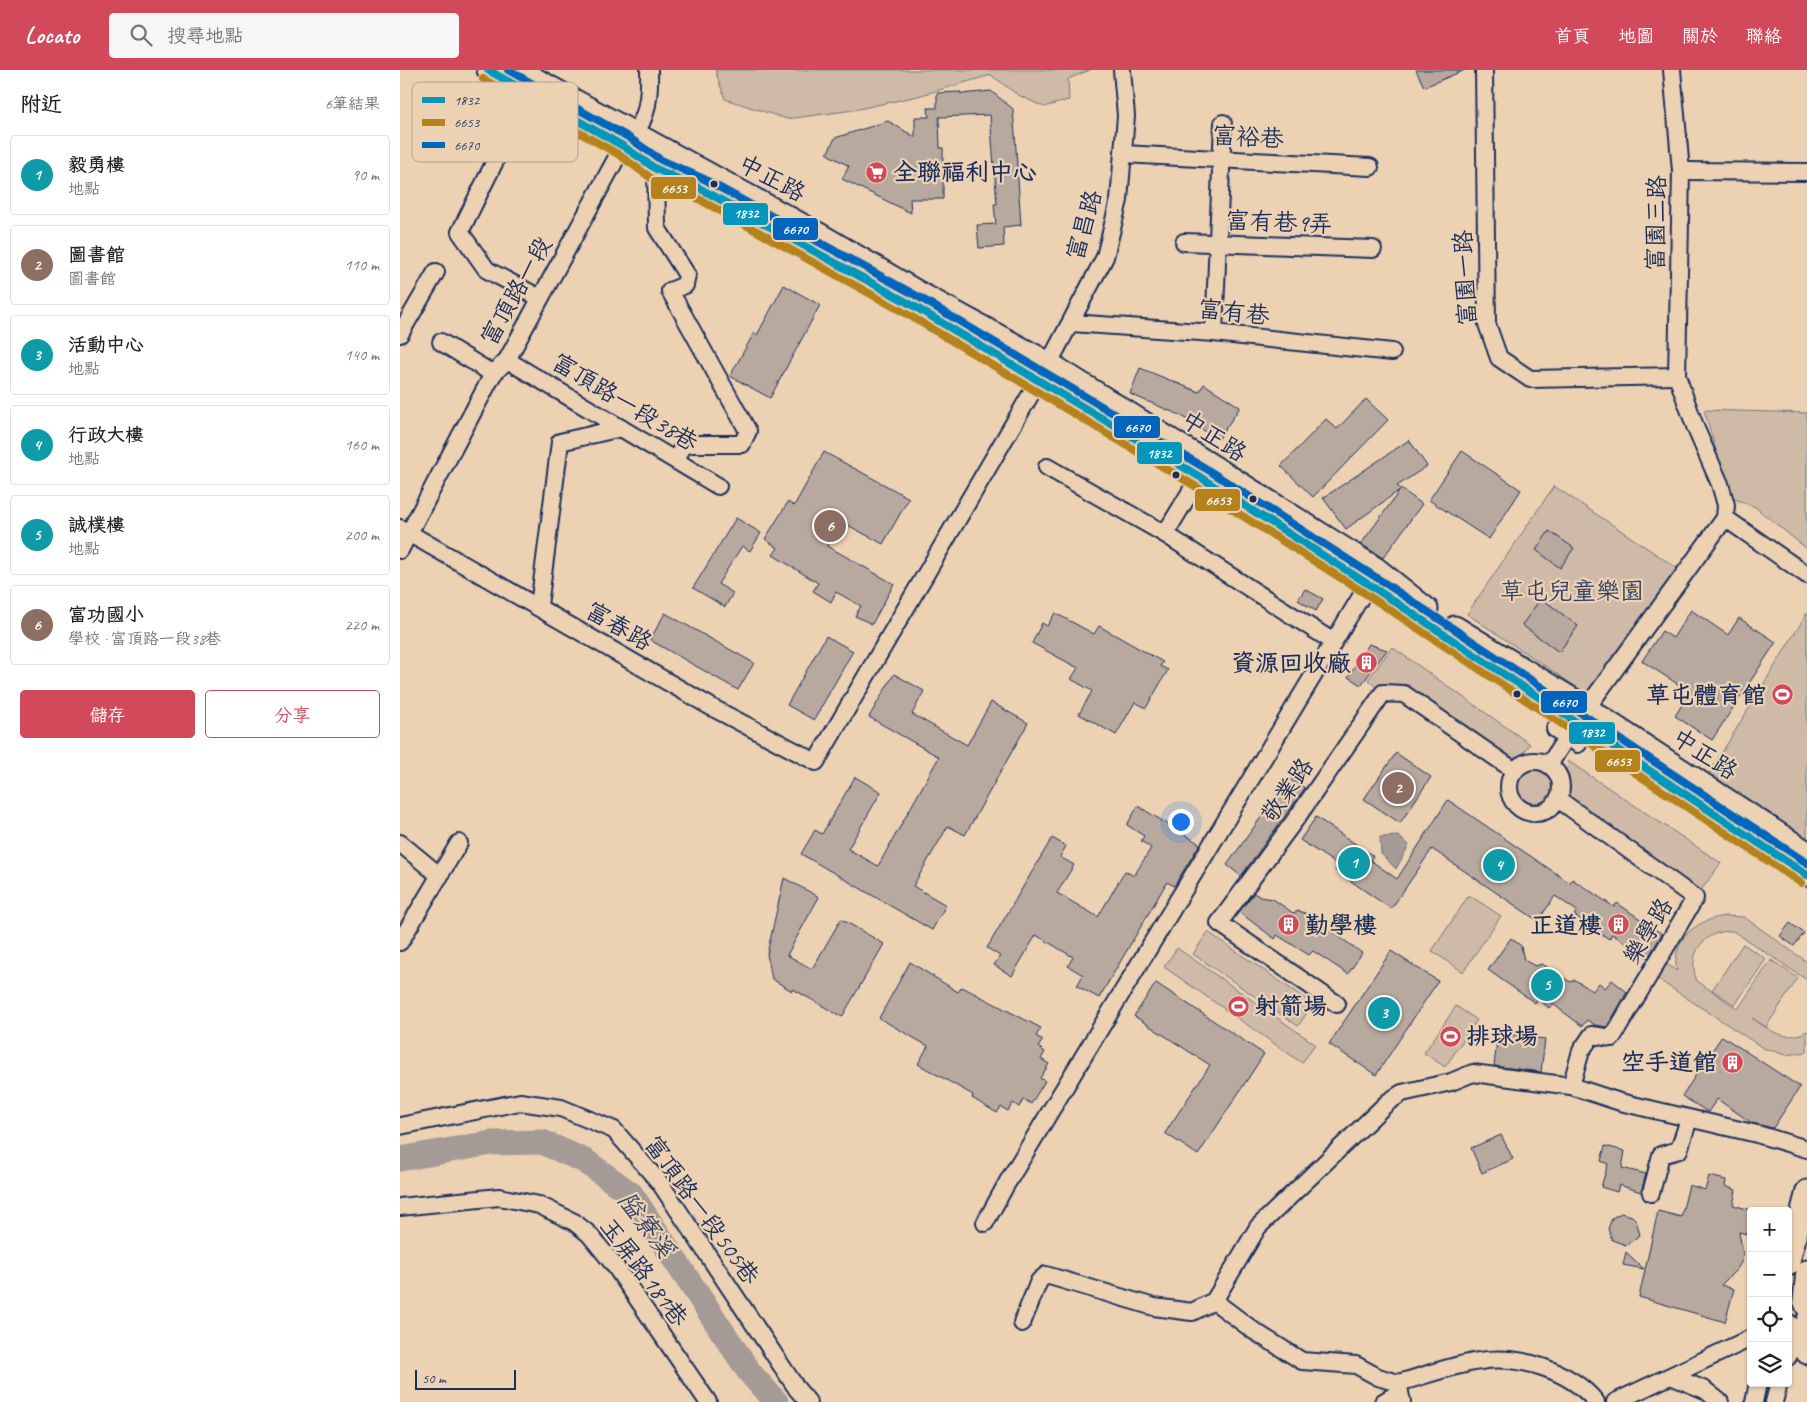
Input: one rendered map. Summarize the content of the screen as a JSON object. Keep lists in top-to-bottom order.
{
  "streets": {
    "main road": ["中正路"],
    "street": [
      "富裕巷",
      "富有巷9弄",
      "富園三路",
      "富昌路",
      "富園一路",
      "富頂路一段",
      "富有巷",
      "富頂路一段38巷",
      "富春路",
      "敬業路",
      "樂學路",
      "富頂路一段505巷",
      "玉屏路181巷"
    ]
  },
  "crossings": [
    ["富裕巷", "富昌路"],
    ["中正路", "富昌路"],
    ["中正路", "富頂路一段"],
    ["富園三路", "富園一路"],
    ["富昌路", "富有巷"],
    ["富昌路", "富春路"],
    ["富頂路一段", "富頂路一段38巷"],
    ["富頂路一段", "富春路"],
    ["敬業路", "樂學路"]
  ],
  "water": ["隘寮溪"],
  "parks": ["草屯兒童樂園"],
  "places": {
    "supermarket": ["全聯福利中心"],
    "building": [
      "資源回收廠",
      "勤學樓",
      "正道樓",
      "空手道館"
    ],
    "sports": ["草屯體育館", "射箭場", "排球場"]
  },
  "lines": ["transit line 1832", "transit line 6670", "transit line 6653"],
  "legend": ["1832", "6653", "6670"],
  "scale_bar": "50 m",
  "page": {
    "header": "Locato",
    "search": "搜尋地點",
    "nav": [
      "首頁",
      "地圖",
      "關於",
      "聯絡"
    ],
    "heading": ["附近", "6筆結果"],
    "list": [
      {
        "mark": "1",
        "name": "毅勇樓",
        "note": "地點",
        "value": "90 m"
      },
      {
        "mark": "2",
        "name": "圖書館",
        "note": "圖書館",
        "value": "110 m"
      },
      {
        "mark": "3",
        "name": "活動中心",
        "note": "地點",
        "value": "140 m"
      },
      {
        "mark": "4",
        "name": "行政大樓",
        "note": "地點",
        "value": "160 m"
      },
      {
        "mark": "5",
        "name": "誠樸樓",
        "note": "地點",
        "value": "200 m"
      },
      {
        "mark": "6",
        "name": "富功國小",
        "note": "學校 · 富頂路一段38巷",
        "value": "220 m"
      }
    ],
    "pins": [
      "6",
      "2",
      "1",
      "4",
      "5",
      "3"
    ],
    "buttons": ["儲存", "分享"],
    "map_buttons": ["+", "−"],
    "scale": "50 m"
  }
}
